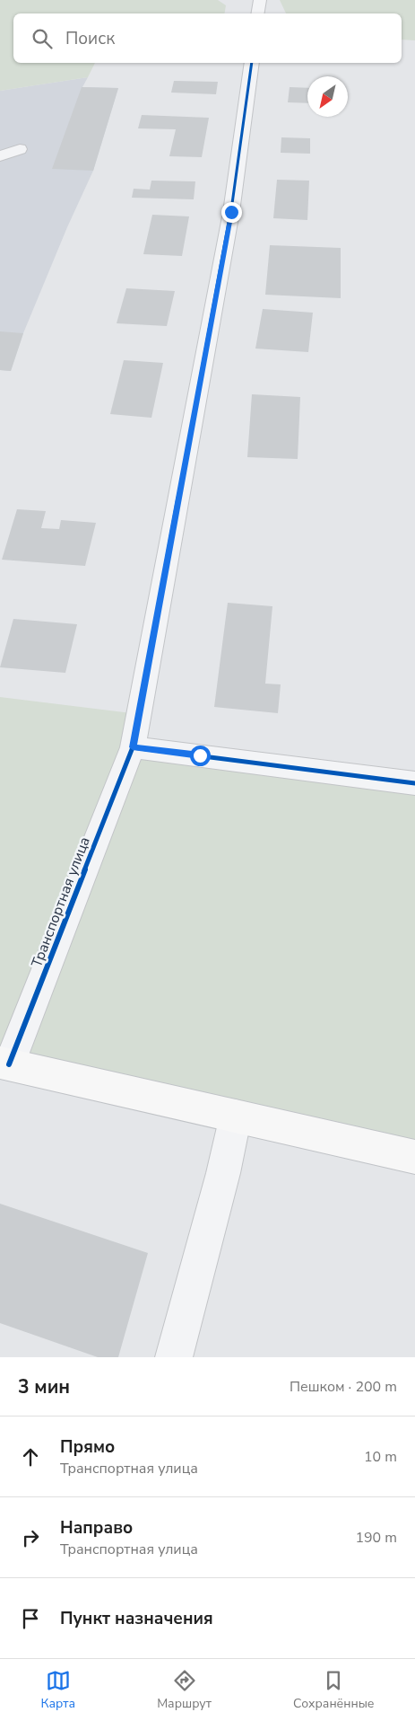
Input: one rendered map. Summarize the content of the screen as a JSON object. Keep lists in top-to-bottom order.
{
  "streets": {
    "main road": ["Транспортная улица"]
  },
  "north": "bottom left",
  "page": {
    "search": "Поиск",
    "heading": ["3 мин", "Пешком · 200 m"],
    "list": [
      ["Прямо", "Транспортная улица", "10 m"],
      ["Направо", "Транспортная улица", "190 m"],
      "Пункт назначения"
    ],
    "nav": ["Карта", "Маршрут", "Сохранённые"]
  }
}
